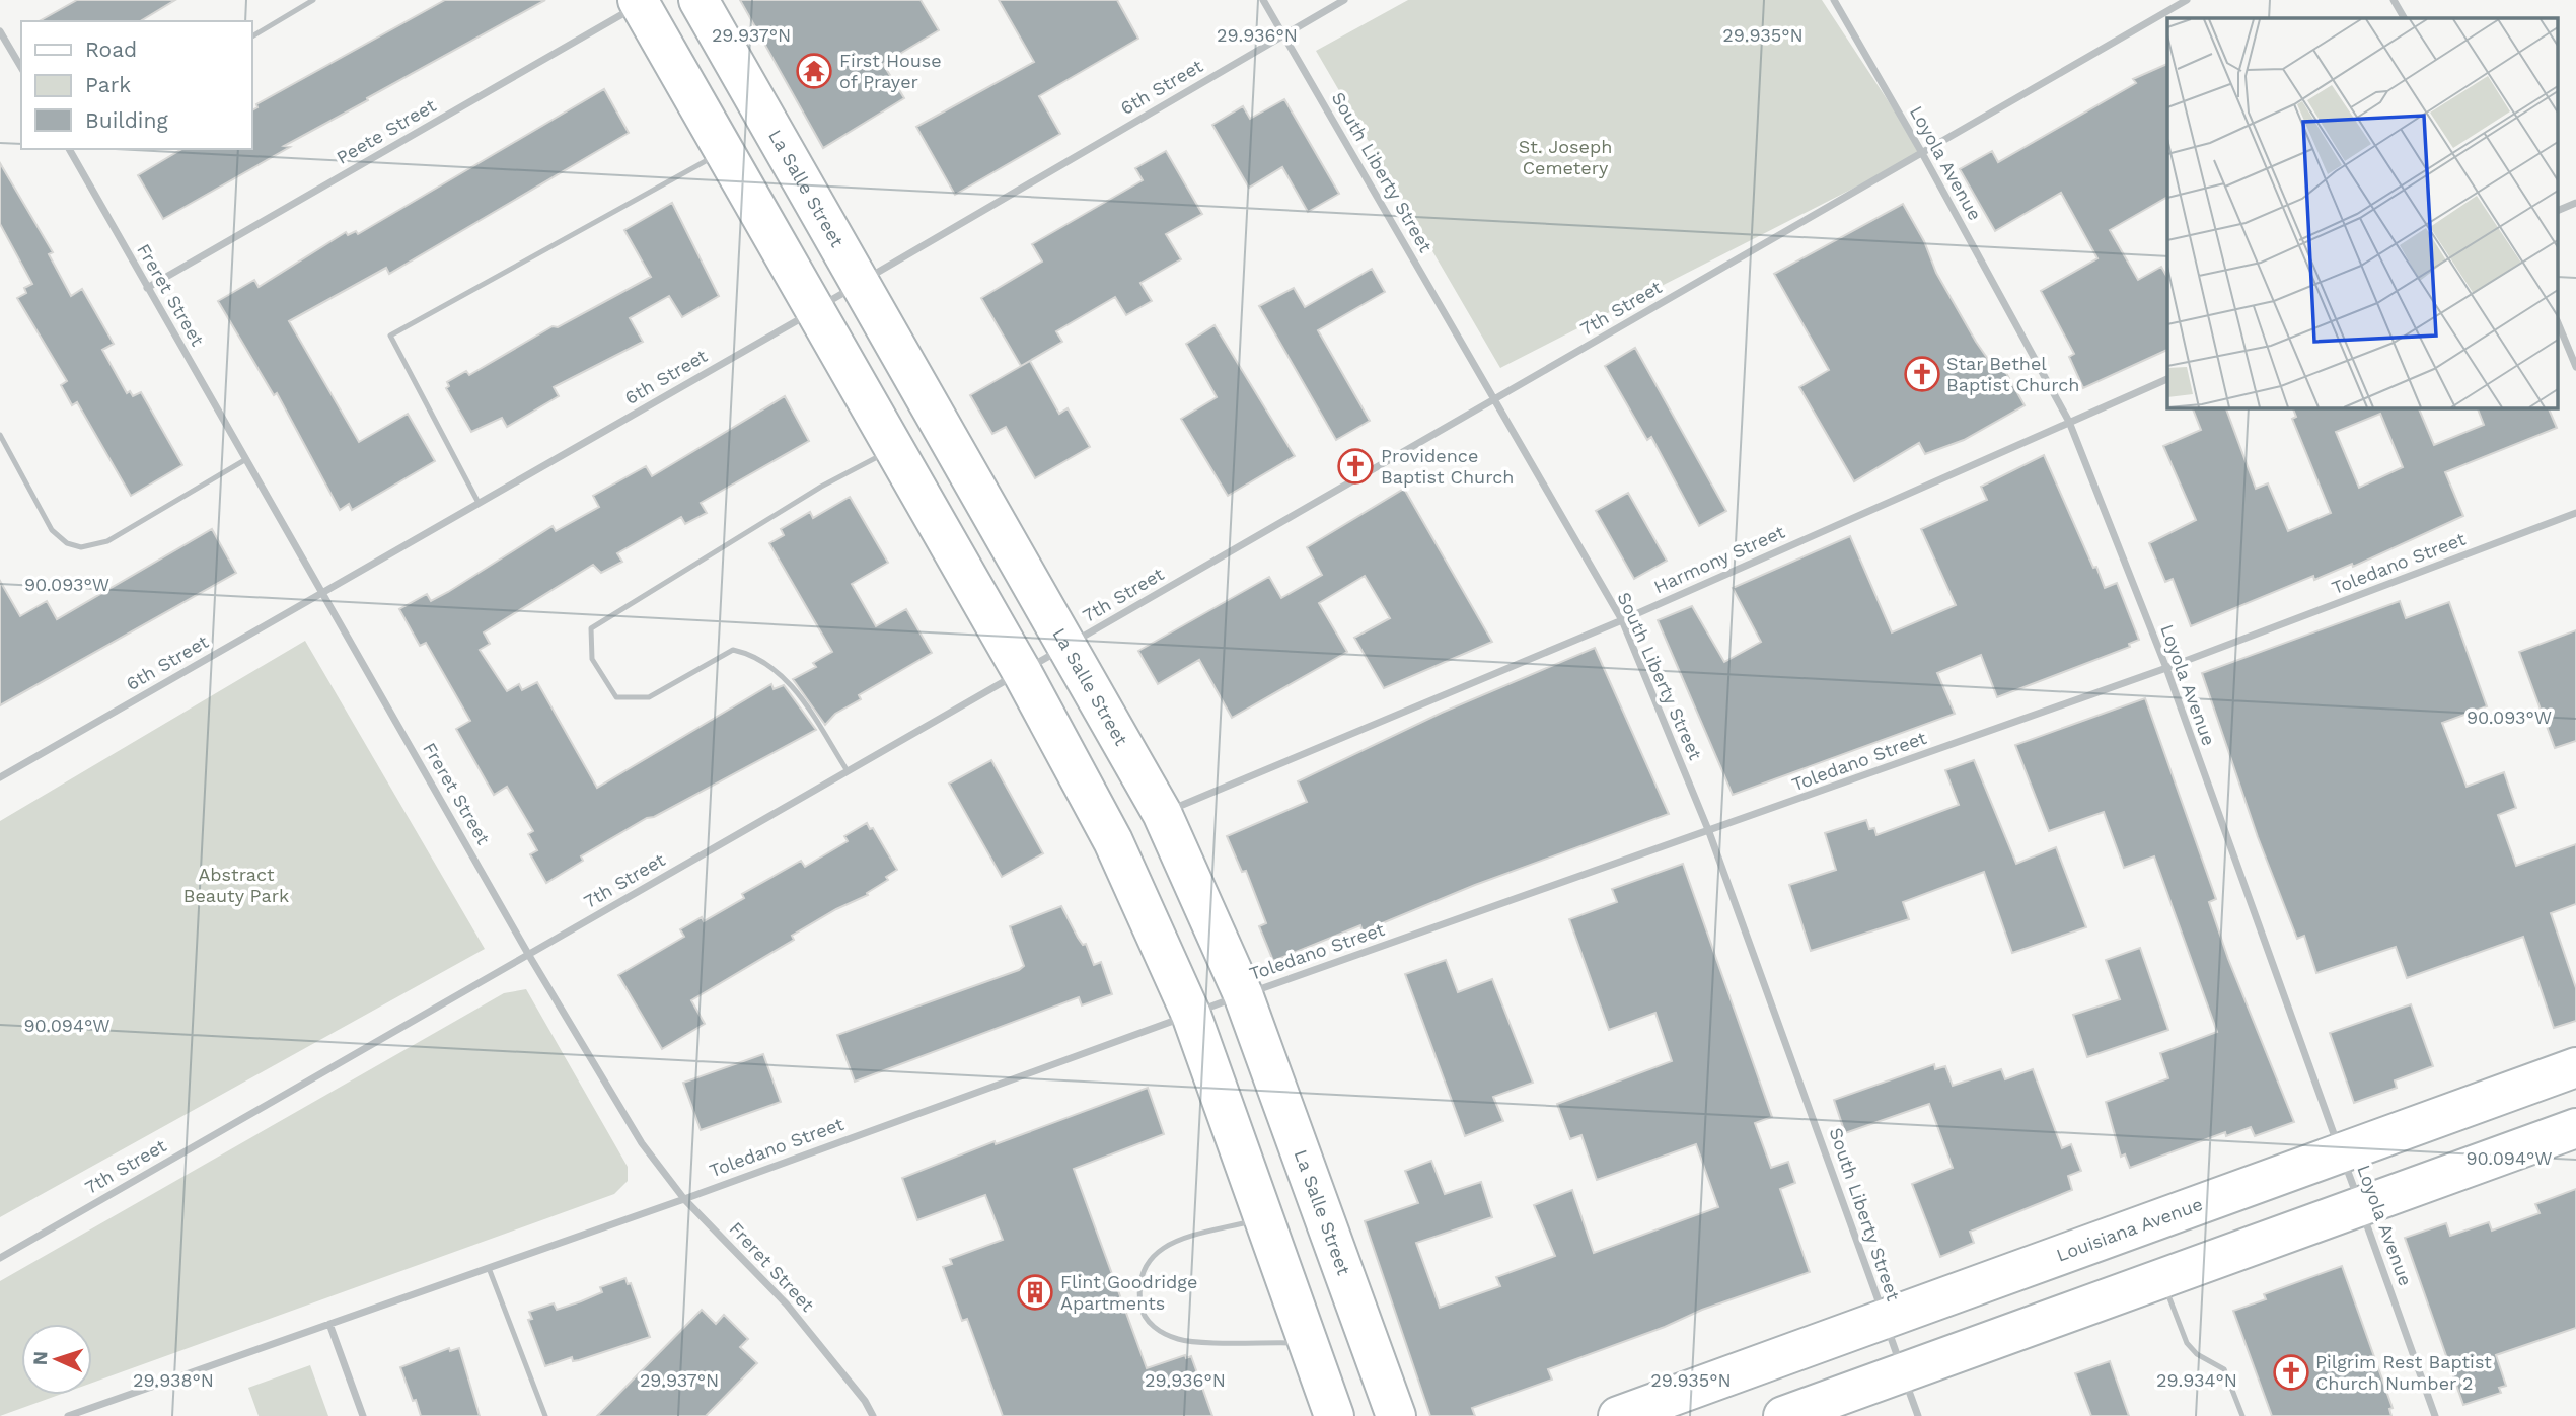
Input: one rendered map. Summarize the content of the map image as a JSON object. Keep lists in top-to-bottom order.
{
  "streets": {
    "street": [
      "6th Street",
      "Peete Street",
      "Loyola Avenue",
      "South Liberty Street",
      "La Salle Street",
      "Freret Street",
      "7th Street",
      "Harmony Street",
      "Toledano Street",
      "Louisiana Avenue"
    ]
  },
  "crossings": [
    ["6th Street", "South Liberty Street"],
    ["6th Street", "La Salle Street"],
    ["6th Street", "Freret Street"],
    ["Peete Street", "Freret Street"],
    ["Loyola Avenue", "7th Street"],
    ["Loyola Avenue", "Harmony Street"],
    ["Loyola Avenue", "Toledano Street"],
    ["Loyola Avenue", "Louisiana Avenue"],
    ["South Liberty Street", "7th Street"],
    ["South Liberty Street", "Harmony Street"],
    ["South Liberty Street", "Toledano Street"],
    ["South Liberty Street", "Louisiana Avenue"],
    ["La Salle Street", "7th Street"],
    ["La Salle Street", "Harmony Street"],
    ["La Salle Street", "Toledano Street"],
    ["Freret Street", "7th Street"],
    ["Freret Street", "Toledano Street"]
  ],
  "parks": ["St. Joseph Cemetery", "Abstract Beauty Park"],
  "places": {
    "temple": ["First House of Prayer"],
    "church": ["Star Bethel Baptist Church", "Providence Baptist Church", "Pilgrim Rest Baptist Church Number 2"],
    "building": ["Flint Goodridge Apartments"]
  },
  "legend": ["Road", "Park", "Building"],
  "north": "left",
  "coordinates": [
    "29.937°N",
    "29.936°N",
    "29.935°N",
    "90.093°W",
    "90.094°W",
    "29.938°N",
    "29.934°N"
  ]
}
